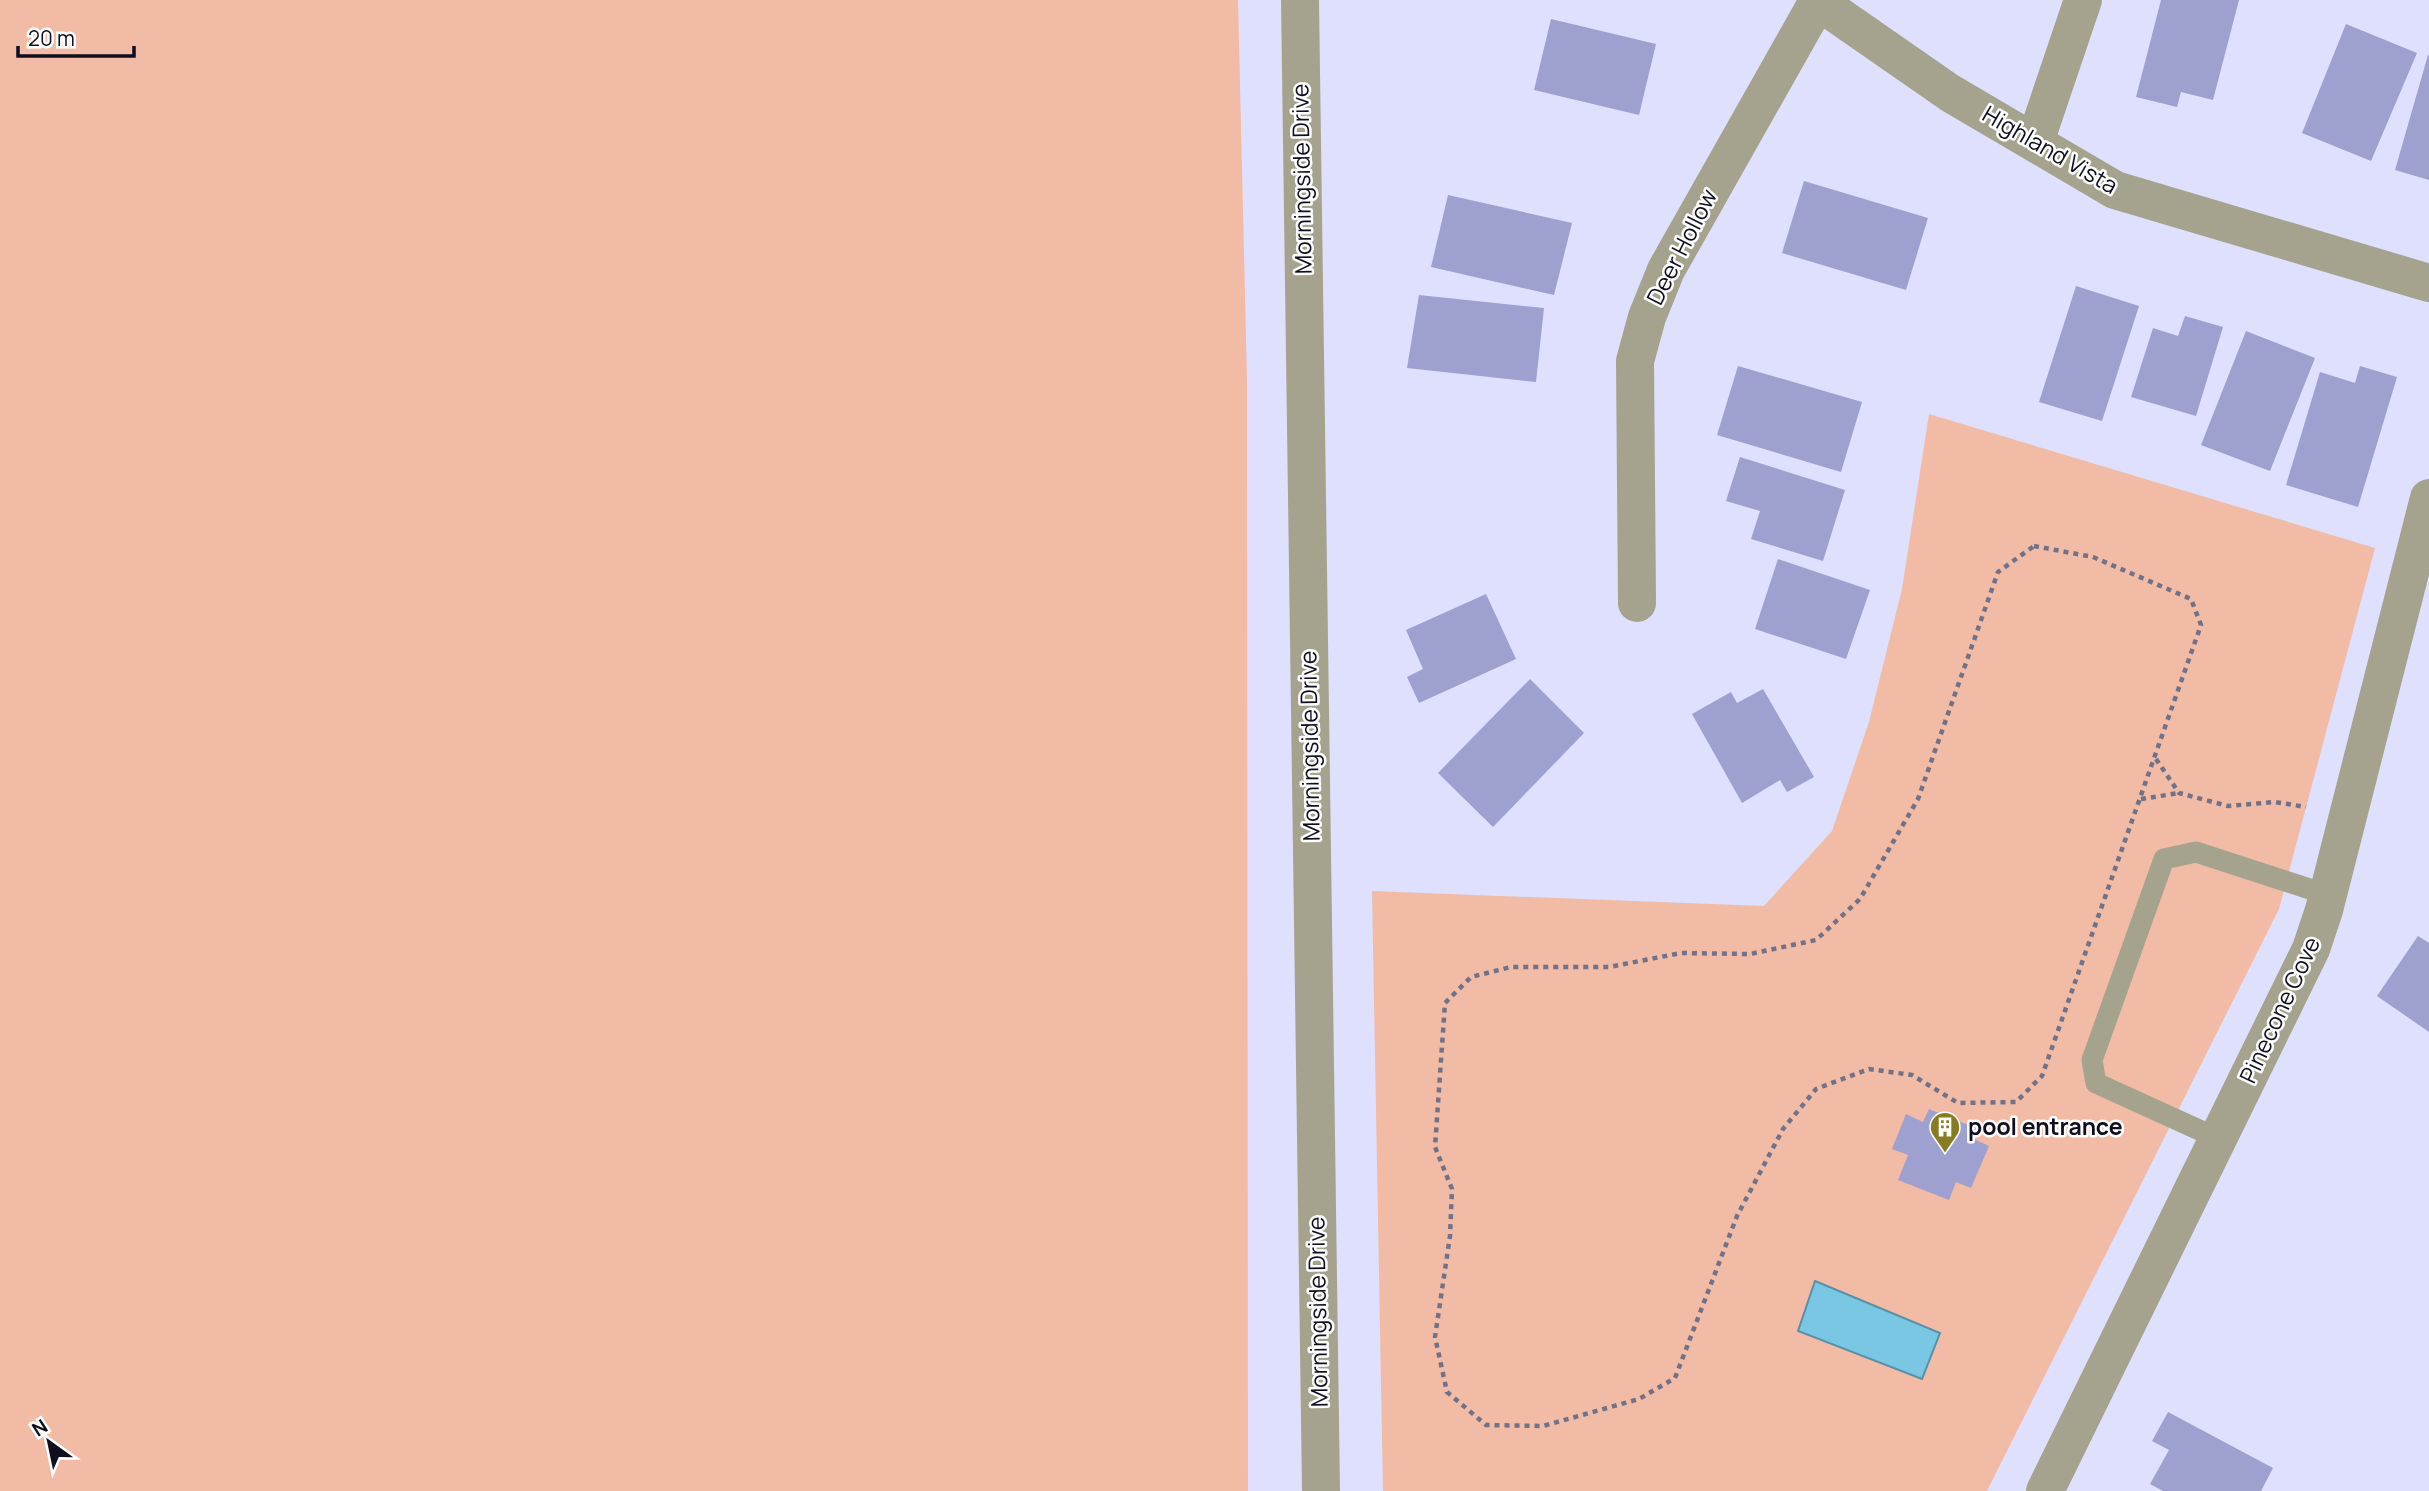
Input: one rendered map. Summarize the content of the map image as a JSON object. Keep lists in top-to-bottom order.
{
  "streets": {
    "street": [
      "Highland Vista",
      "Morningside Drive",
      "Deer Hollow",
      "Pinecone Cove"
    ]
  },
  "crossings": [
    ["Highland Vista", "Deer Hollow"]
  ],
  "places": {
    "building": ["pool entrance"]
  },
  "scale_bar": "20 m",
  "north": "top left"
}
